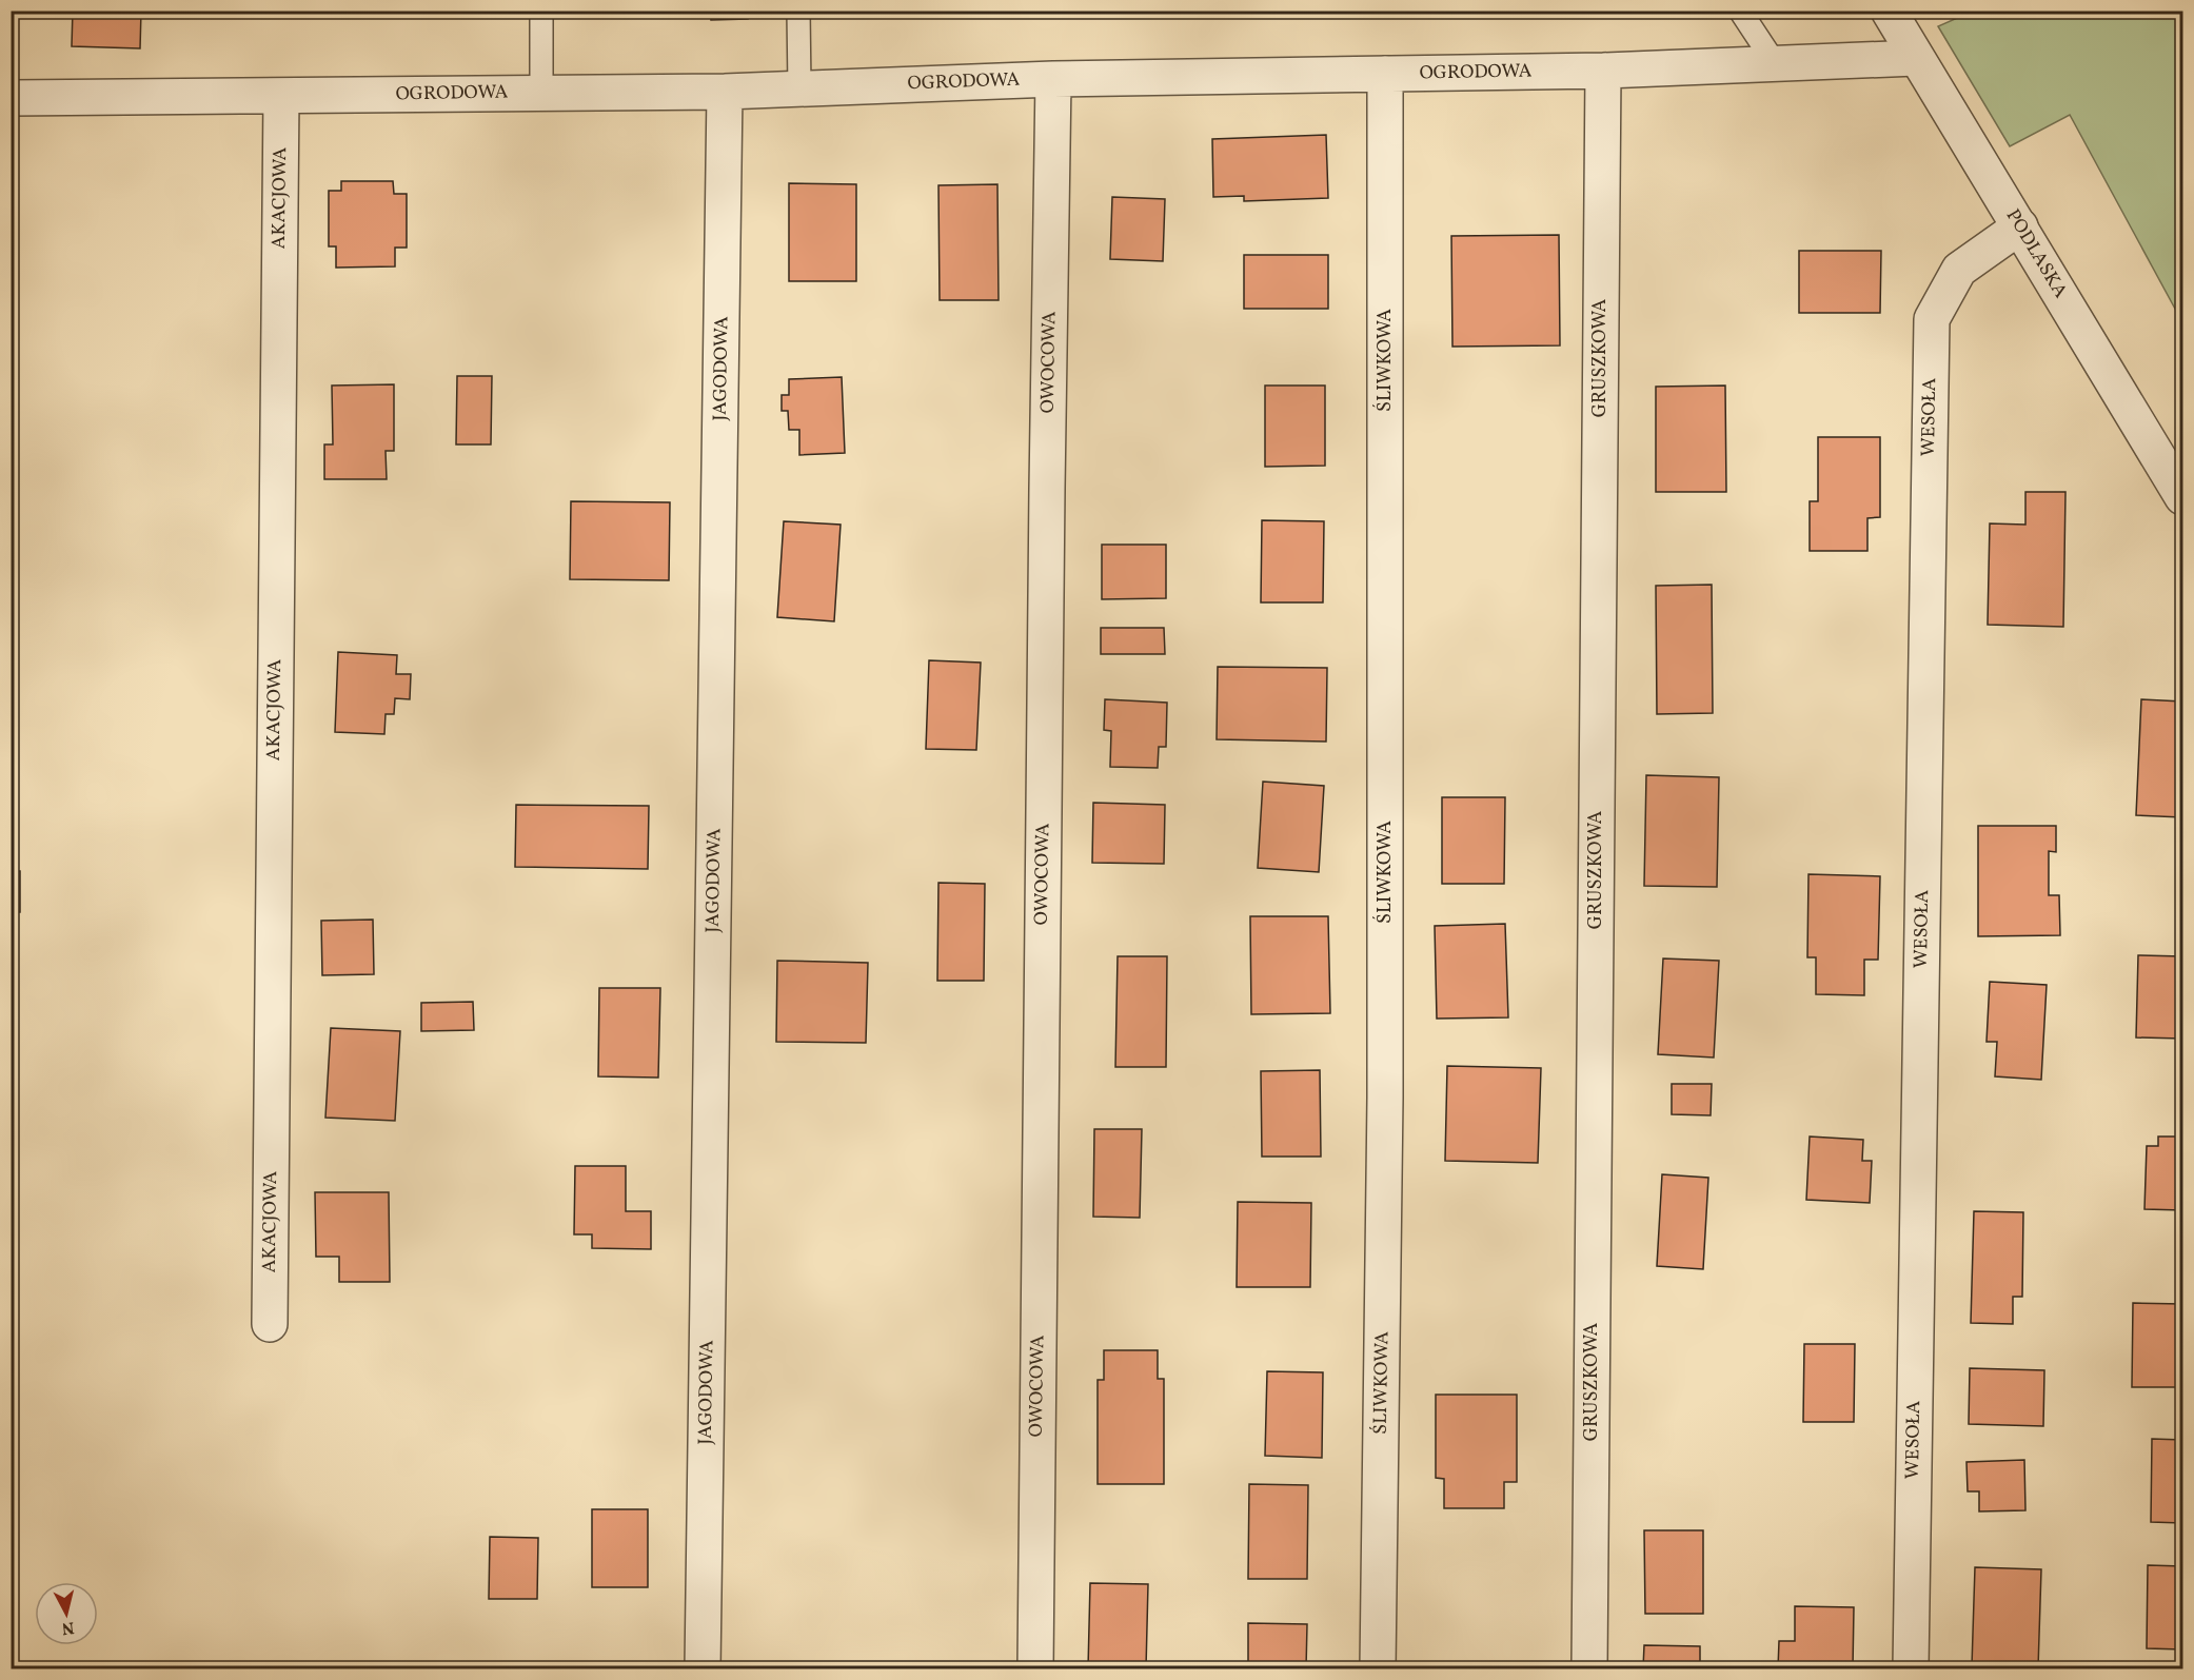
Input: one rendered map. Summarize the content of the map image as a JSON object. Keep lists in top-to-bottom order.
{
  "streets": {
    "street": [
      "OGRODOWA",
      "AKACJOWA",
      "PODLASKA",
      "GRUSZKOWA",
      "ŚLIWKOWA",
      "OWOCOWA",
      "JAGODOWA",
      "WESOŁA"
    ]
  },
  "crossings": [
    ["OGRODOWA", "AKACJOWA"],
    ["OGRODOWA", "PODLASKA"],
    ["OGRODOWA", "GRUSZKOWA"],
    ["OGRODOWA", "ŚLIWKOWA"],
    ["OGRODOWA", "OWOCOWA"],
    ["OGRODOWA", "JAGODOWA"],
    ["PODLASKA", "WESOŁA"]
  ],
  "north": "bottom"
}
